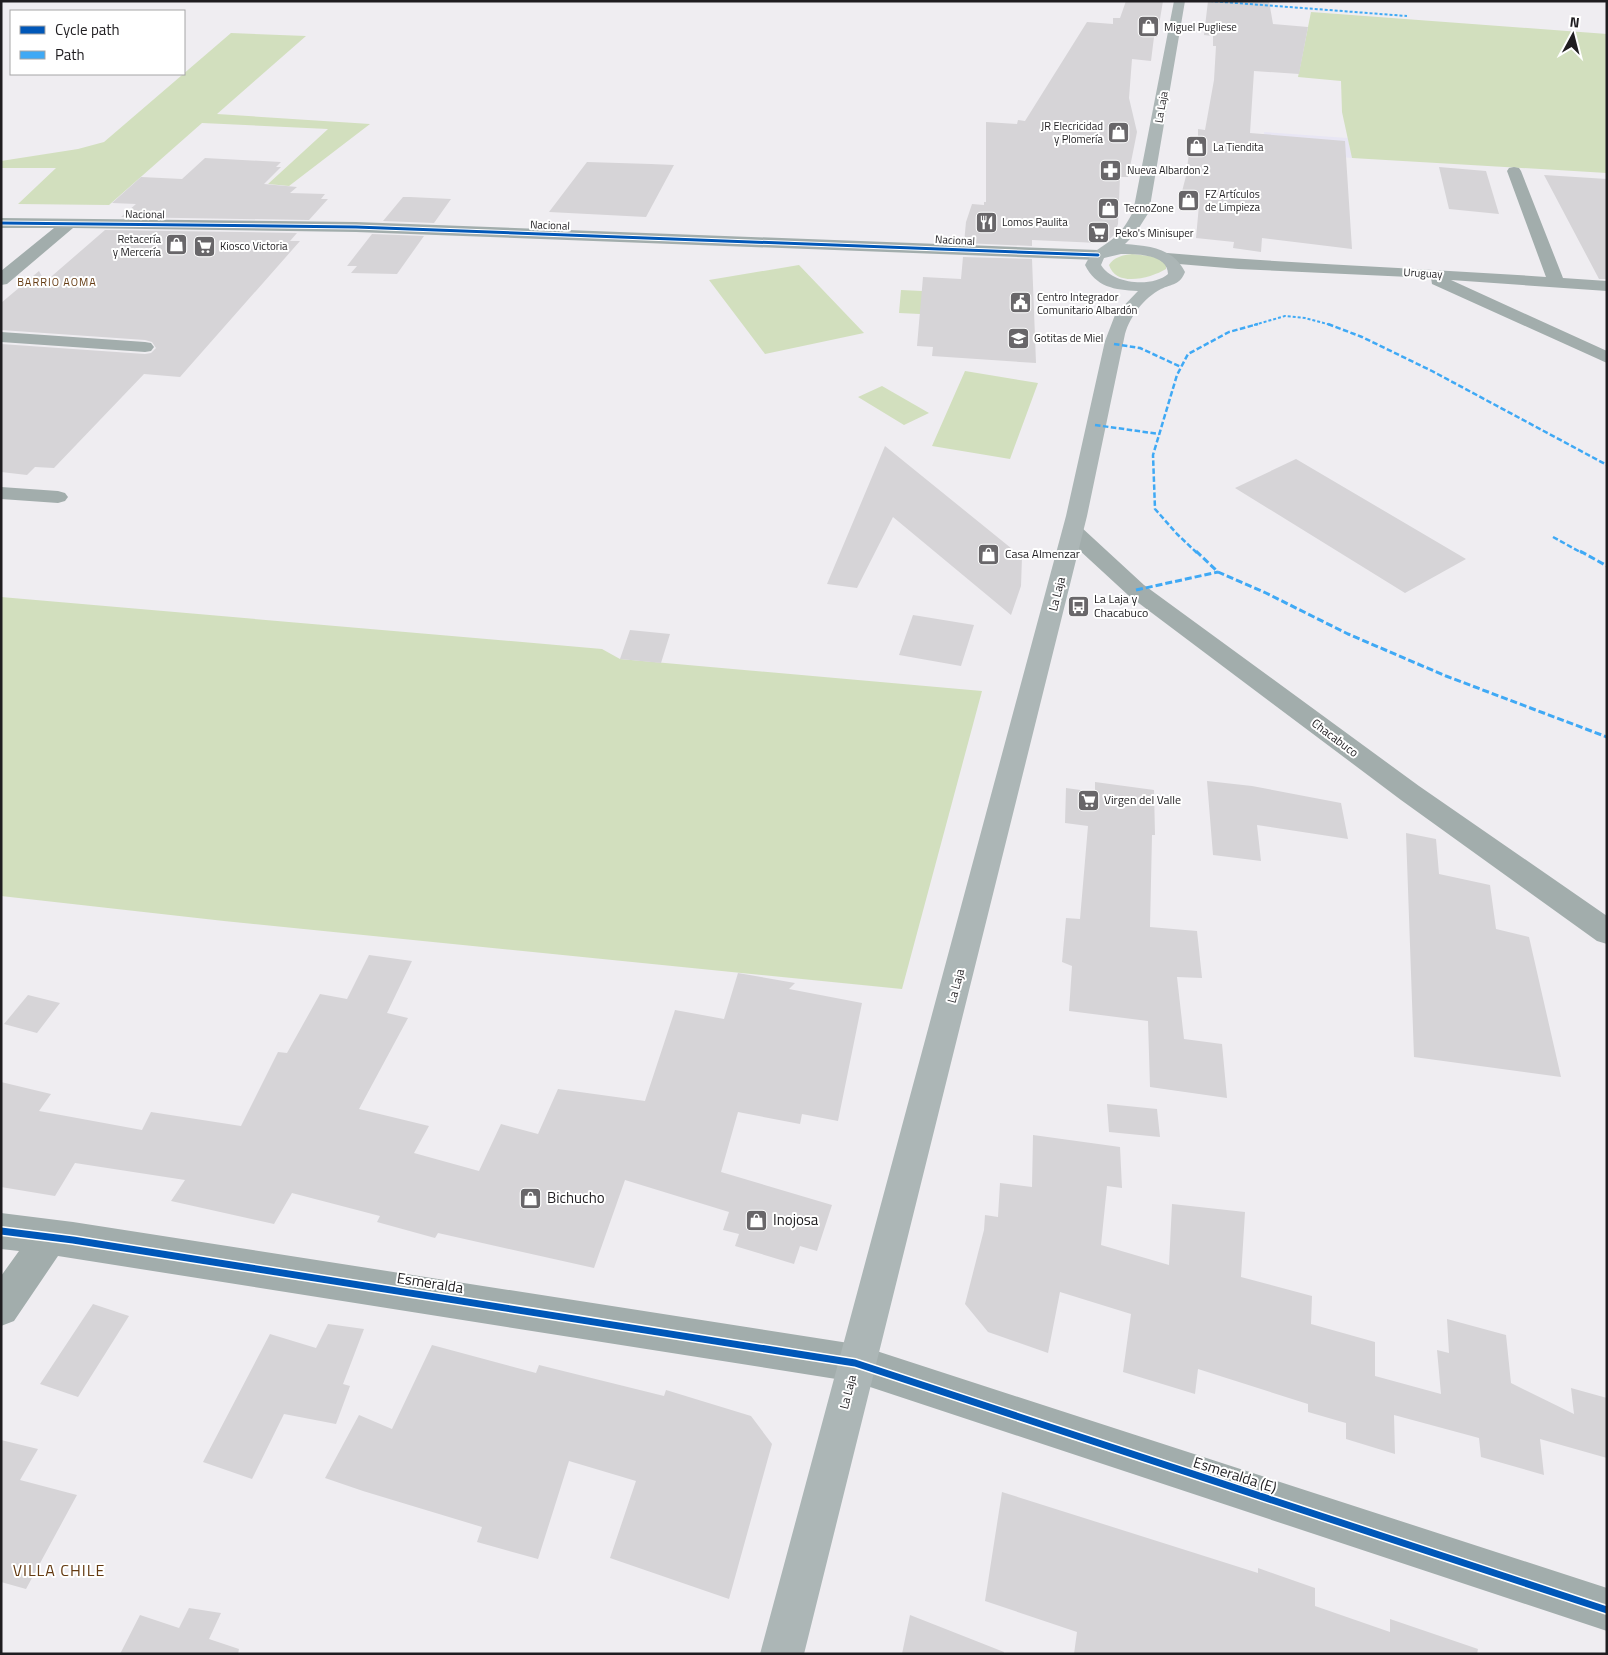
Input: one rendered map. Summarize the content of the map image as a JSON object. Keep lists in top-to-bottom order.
{
  "streets": {
    "main road": ["La Laja"],
    "street": [
      "Nacional",
      "Uruguay",
      "Chacabuco",
      "Esmeralda",
      "Esmeralda (E)"
    ]
  },
  "crossings": [
    ["La Laja", "Nacional"],
    ["La Laja", "Uruguay"],
    ["La Laja", "Chacabuco"],
    ["La Laja", "Esmeralda"],
    ["La Laja", "Esmeralda (E)"],
    ["Esmeralda", "Esmeralda (E)"]
  ],
  "districts": ["BARRIO AOMA", "VILLA CHILE"],
  "places": {
    "shop": [
      "Miguel Pugliese",
      "JR Elecricidad y Plomería",
      "La Tiendita",
      "FZ Artículos de Limpieza",
      "TecnoZone",
      "Retacería y Mercería",
      "Casa Almenzar",
      "Bichucho",
      "Inojosa"
    ],
    "pharmacy": ["Nueva Albardon 2"],
    "restaurant": ["Lomos Paulita"],
    "supermarket": ["Peko's Minisuper", "Kiosco Victoria", "Virgen del Valle"],
    "public building": ["Centro Integrador Comunitario Albardón"],
    "school or university": ["Gotitas de Miel"],
    "bus stop": ["La Laja y Chacabuco"]
  },
  "legend": ["Cycle path", "Path"],
  "north": "top"
}
